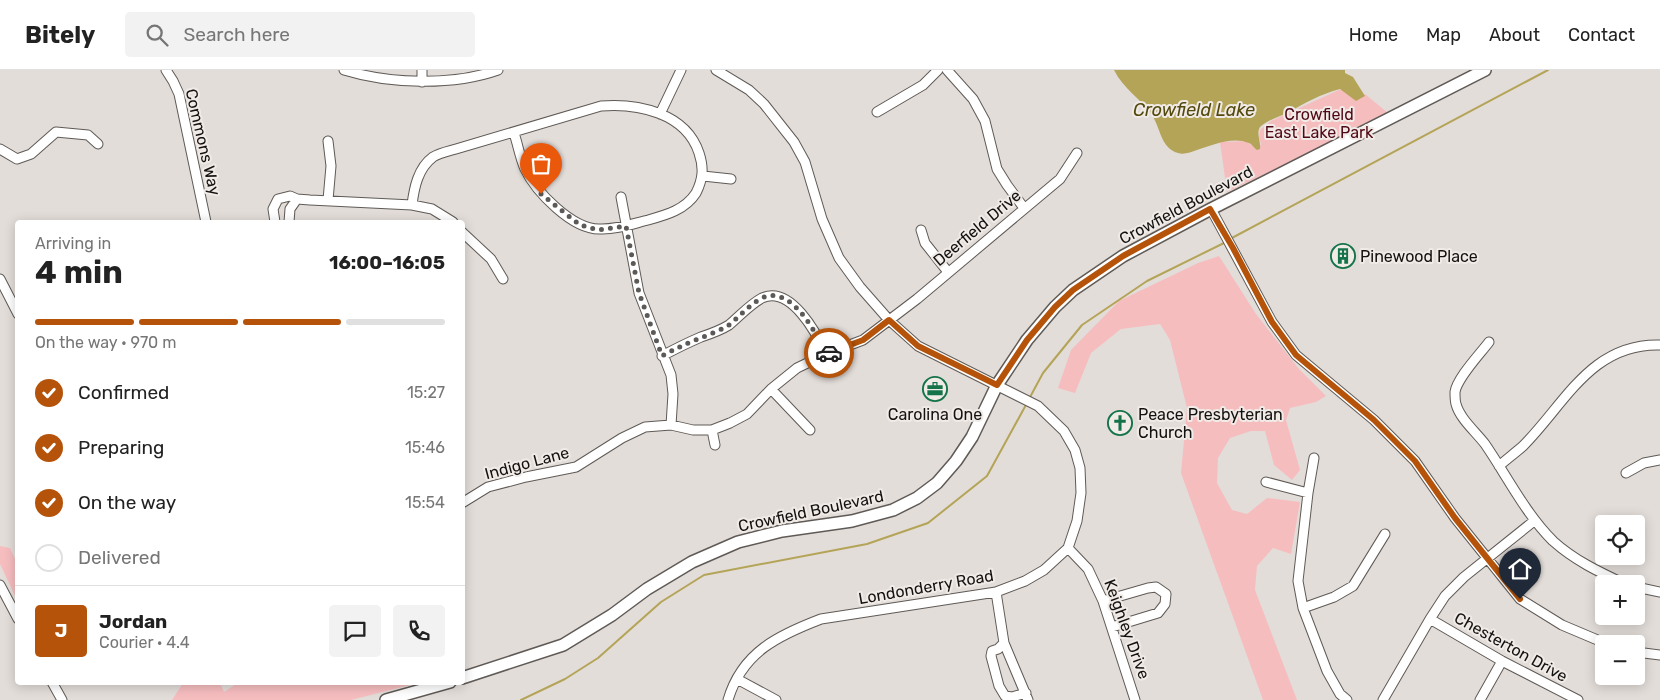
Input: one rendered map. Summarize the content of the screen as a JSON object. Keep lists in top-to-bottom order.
{
  "streets": {
    "main road": ["Crowfield Boulevard"],
    "street": [
      "Commons Way",
      "Deerfield Drive",
      "Indigo Lane",
      "Londonderry Road",
      "Keighley Drive",
      "Chesterton Drive"
    ]
  },
  "crossings": [
    ["Crowfield Boulevard", "Londonderry Road"],
    ["Deerfield Drive", "Indigo Lane"],
    ["Deerfield Drive", "Londonderry Road"],
    ["Indigo Lane", "Londonderry Road"],
    ["Londonderry Road", "Keighley Drive"]
  ],
  "water": ["Crowfield Lake"],
  "parks": ["Crowfield East Lake Park"],
  "places": {
    "building": ["Pinewood Place"],
    "office": ["Carolina One"],
    "church": ["Peace Presbyterian Church"]
  },
  "page": {
    "header": "Bitely",
    "search": "Search here",
    "nav": [
      "Home",
      "Map",
      "About",
      "Contact"
    ],
    "heading": ["4 min", "Arriving in", "16:00–16:05"],
    "panel": ["Jordan", "Courier · 4.4"],
    "bar": "On the way · 970 m",
    "list": [
      ["Confirmed", "15:27"],
      ["Preparing", "15:46"],
      ["On the way", "15:54"],
      "Delivered"
    ],
    "map_buttons": ["+", "−"],
    "round": "J"
  }
}
